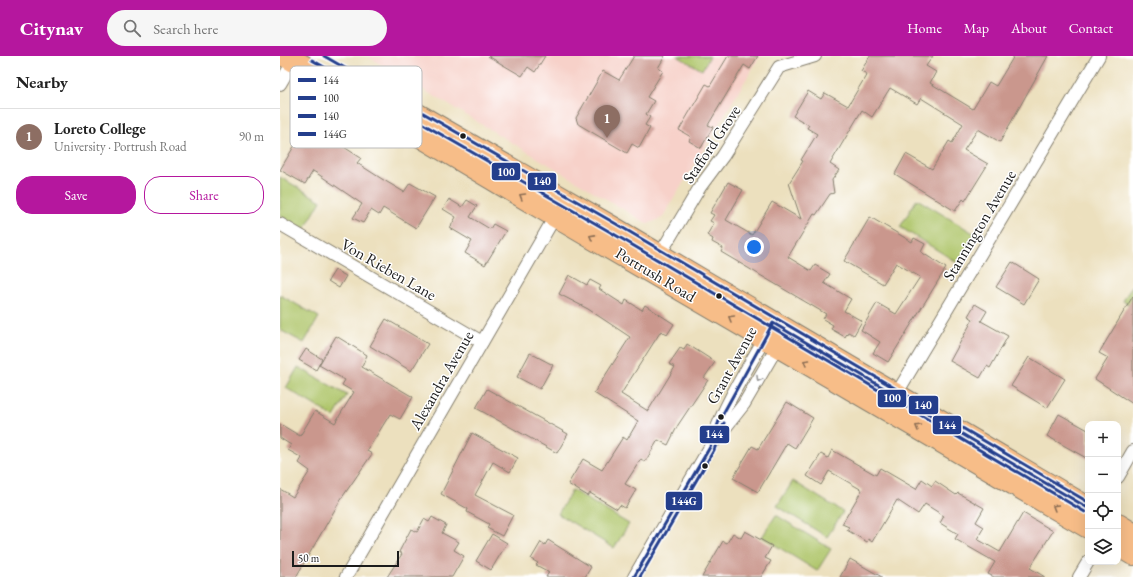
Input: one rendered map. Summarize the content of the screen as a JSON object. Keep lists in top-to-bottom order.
{
  "streets": {
    "highway": ["Portrush Road"],
    "street": [
      "Stafford Grove",
      "Stannington Avenue",
      "Von Rieben Lane",
      "Grant Avenue",
      "Alexandra Avenue"
    ]
  },
  "crossings": [
    ["Stafford Grove", "Portrush Road"],
    ["Stannington Avenue", "Portrush Road"],
    ["Von Rieben Lane", "Alexandra Avenue"],
    ["Portrush Road", "Grant Avenue"],
    ["Portrush Road", "Alexandra Avenue"]
  ],
  "lines": [
    "transit line 140",
    "transit line 100",
    "transit line 144",
    "transit line 144G"
  ],
  "legend": [
    "144",
    "100",
    "140",
    "144G"
  ],
  "scale_bar": "50 m",
  "page": {
    "header": "Citynav",
    "search": "Search here",
    "nav": [
      "Home",
      "Map",
      "About",
      "Contact"
    ],
    "heading": "Nearby",
    "pins": "1",
    "list": [
      {
        "mark": "1",
        "name": "Loreto College",
        "note": "University · Portrush Road",
        "value": "90 m"
      }
    ],
    "buttons": ["Save", "Share"],
    "map_buttons": ["+", "−"],
    "scale": "50 m"
  }
}
